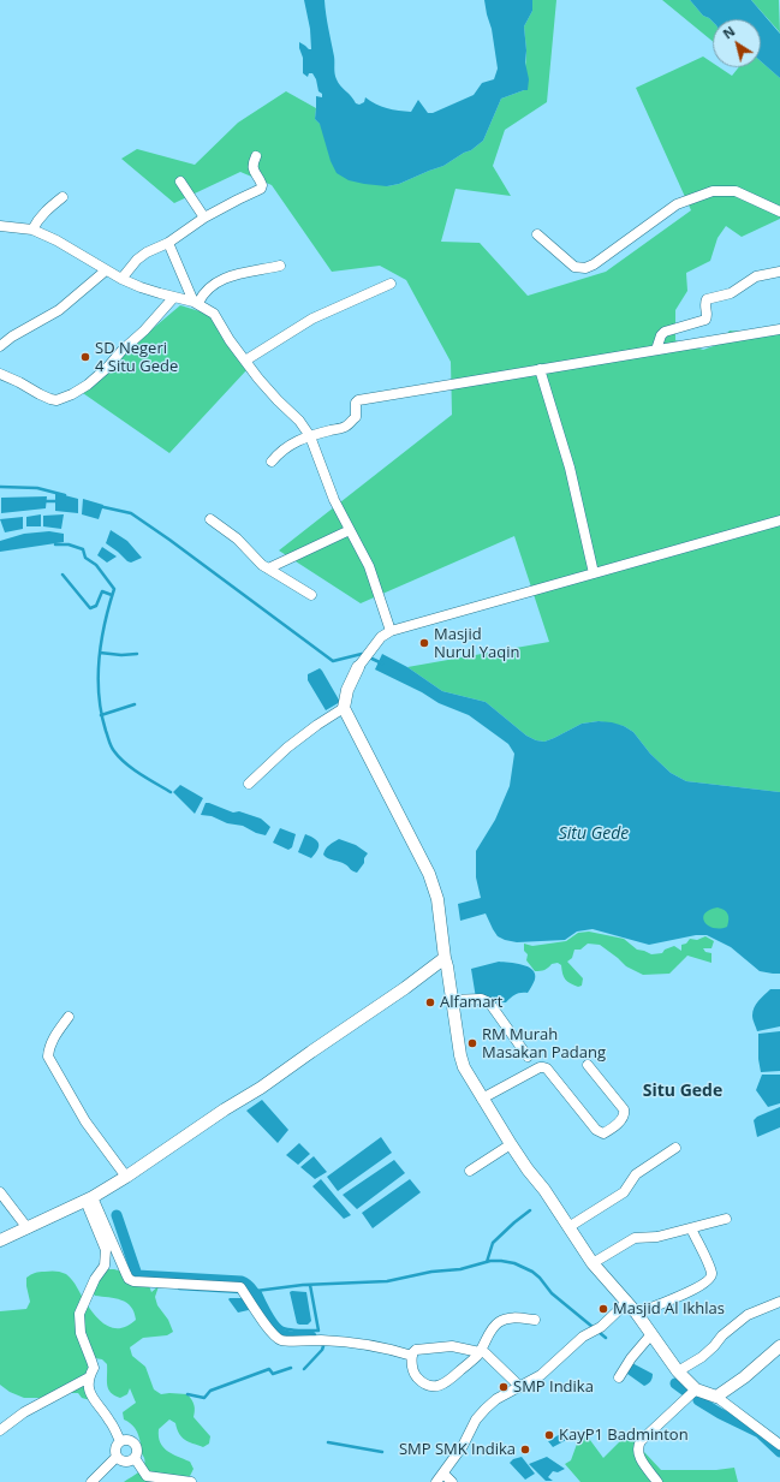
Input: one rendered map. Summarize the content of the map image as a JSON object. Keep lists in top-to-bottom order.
{
  "districts": ["Situ Gede"],
  "water": ["Situ Gede"],
  "places": [
    "SD Negeri 4 Situ Gede",
    "Masjid Nurul Yaqin",
    "Alfamart",
    "RM Murah Masakan Padang",
    "Masjid Al Ikhlas",
    "SMP Indika",
    "KayP1 Badminton",
    "SMP SMK Indika"
  ],
  "north": "top left"
}
